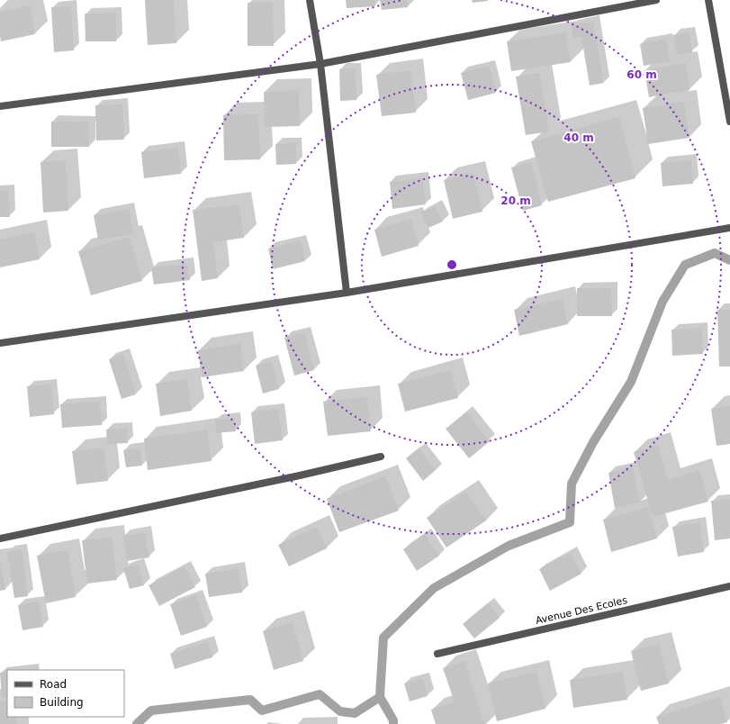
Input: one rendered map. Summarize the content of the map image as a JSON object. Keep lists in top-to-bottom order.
{
  "streets": {
    "street": ["Avenue Des Ecoles"]
  },
  "legend": ["Road", "Building"],
  "rings": ["60 m", "40 m", "20 m"]
}
